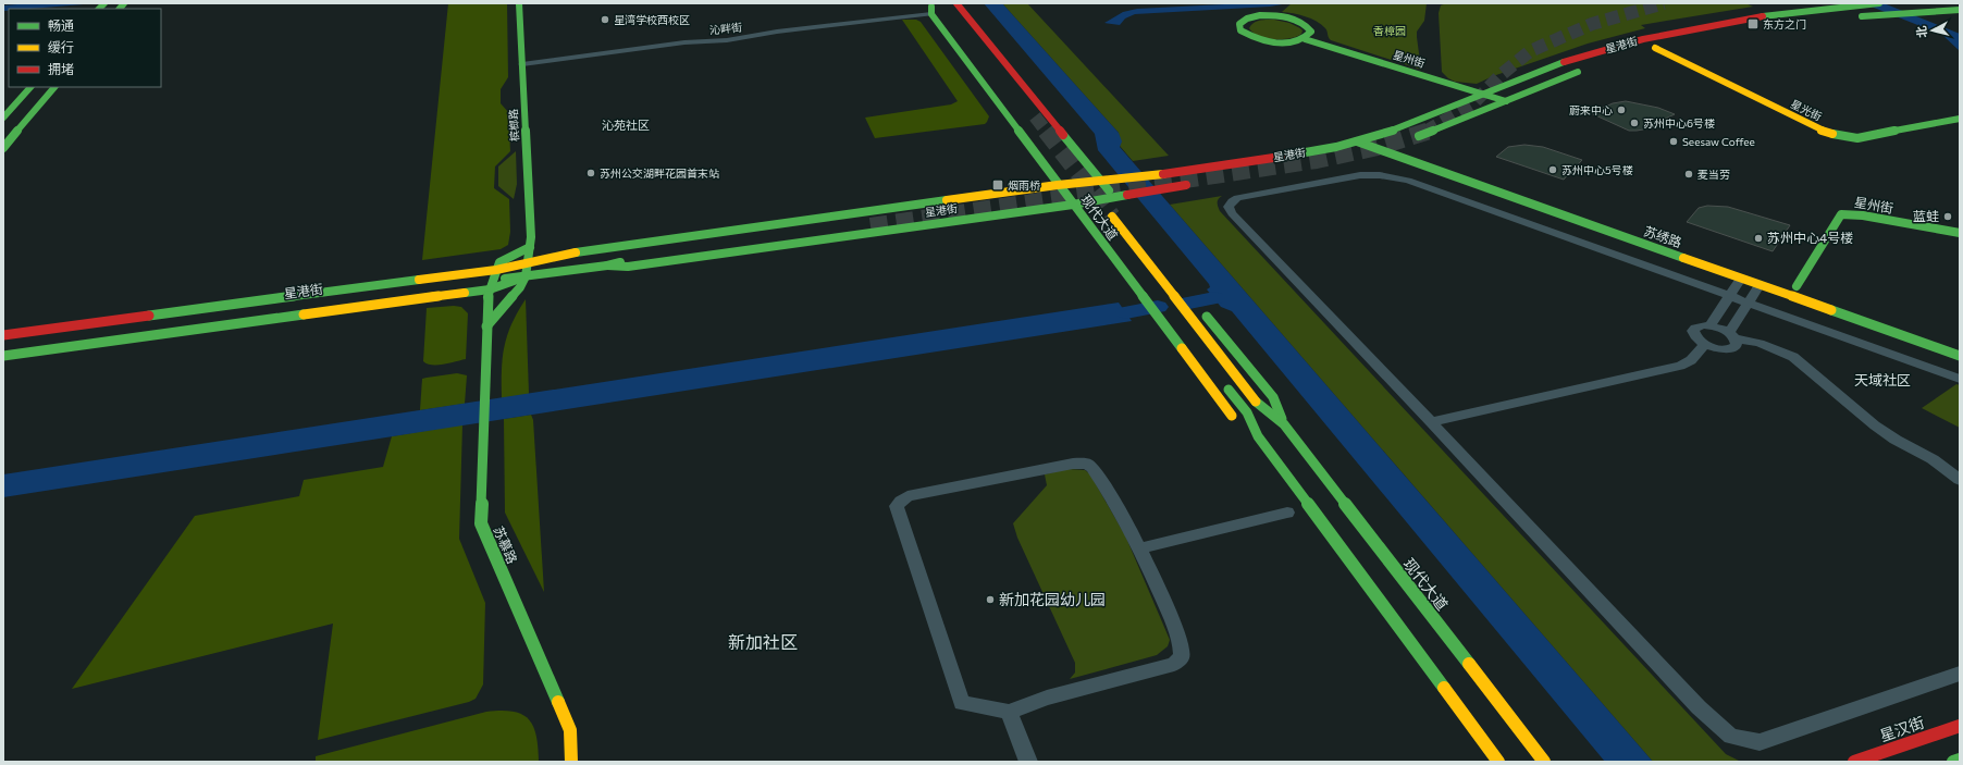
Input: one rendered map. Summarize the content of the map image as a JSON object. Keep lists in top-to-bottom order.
{
  "streets": {
    "main road": [
      "星港街",
      "星州街",
      "星光街",
      "槟榔路",
      "现代大道",
      "苏绣路",
      "苏慕路",
      "星汉街"
    ],
    "street": ["沁畔街"]
  },
  "crossings": [
    ["沁畔街", "槟榔路"],
    ["沁畔街", "现代大道"],
    ["星港街", "星州街"],
    ["星港街", "星光街"],
    ["星港街", "现代大道"],
    ["星港街", "苏绣路"],
    ["星港街", "苏慕路"]
  ],
  "districts": ["沁苑社区", "天域社区", "新加社区"],
  "parks": ["香樟园"],
  "places": {
    "other": [
      "星湾学校西校区",
      "蔚来中心",
      "苏州中心6号楼",
      "Seesaw Coffee",
      "苏州中心5号楼",
      "苏州公交湖畔花园首末站",
      "麦当劳",
      "蓝蛙",
      "苏州中心4号楼",
      "新加花园幼儿园"
    ],
    "transit": ["东方之门", "烟雨桥"]
  },
  "legend": ["畅通", "缓行", "拥堵"],
  "north": "left"
}
